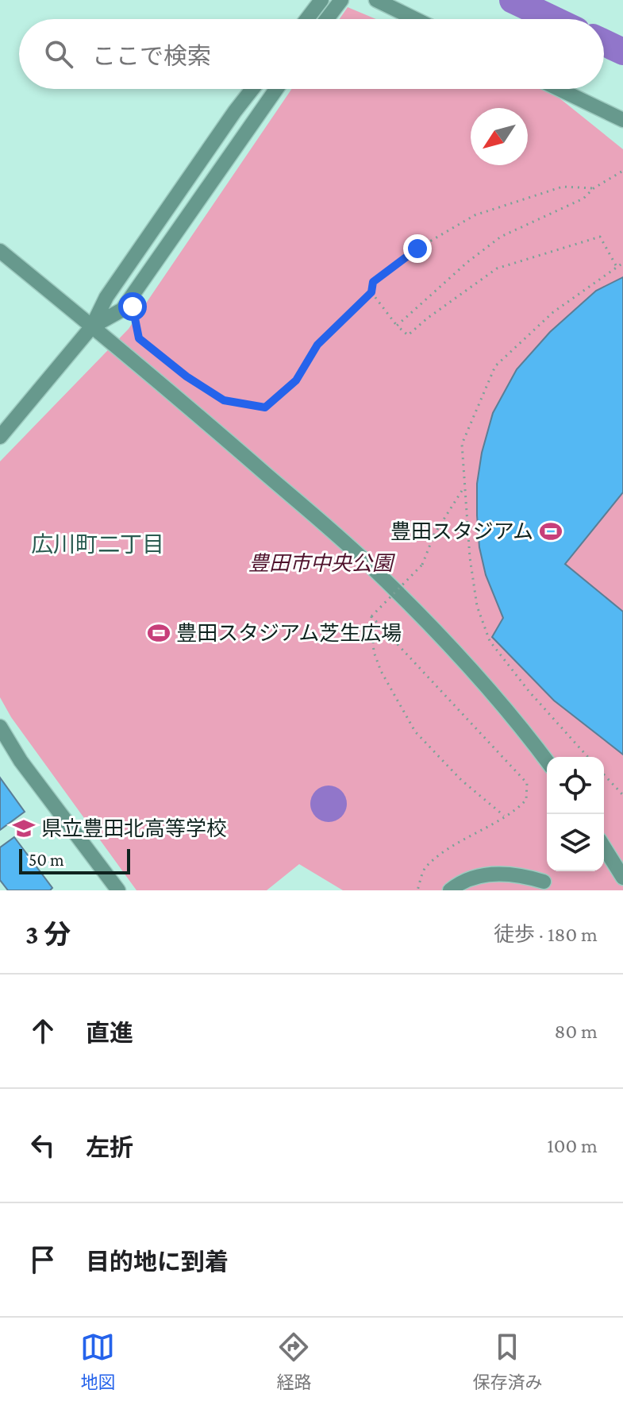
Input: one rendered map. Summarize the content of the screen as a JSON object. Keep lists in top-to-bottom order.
{
  "districts": ["広川町二丁目"],
  "parks": ["豊田市中央公園"],
  "places": {
    "sports": ["豊田スタジアム", "豊田スタジアム芝生広場"],
    "school or university": ["県立豊田北高等学校"]
  },
  "scale_bar": "50 m",
  "north": "bottom left",
  "page": {
    "search": "ここで検索",
    "scale": "50 m",
    "heading": ["3 分", "徒歩 · 180 m"],
    "list": [
      ["直進", "80 m"],
      ["左折", "100 m"],
      "目的地に到着"
    ],
    "nav": ["地図", "経路", "保存済み"]
  }
}
